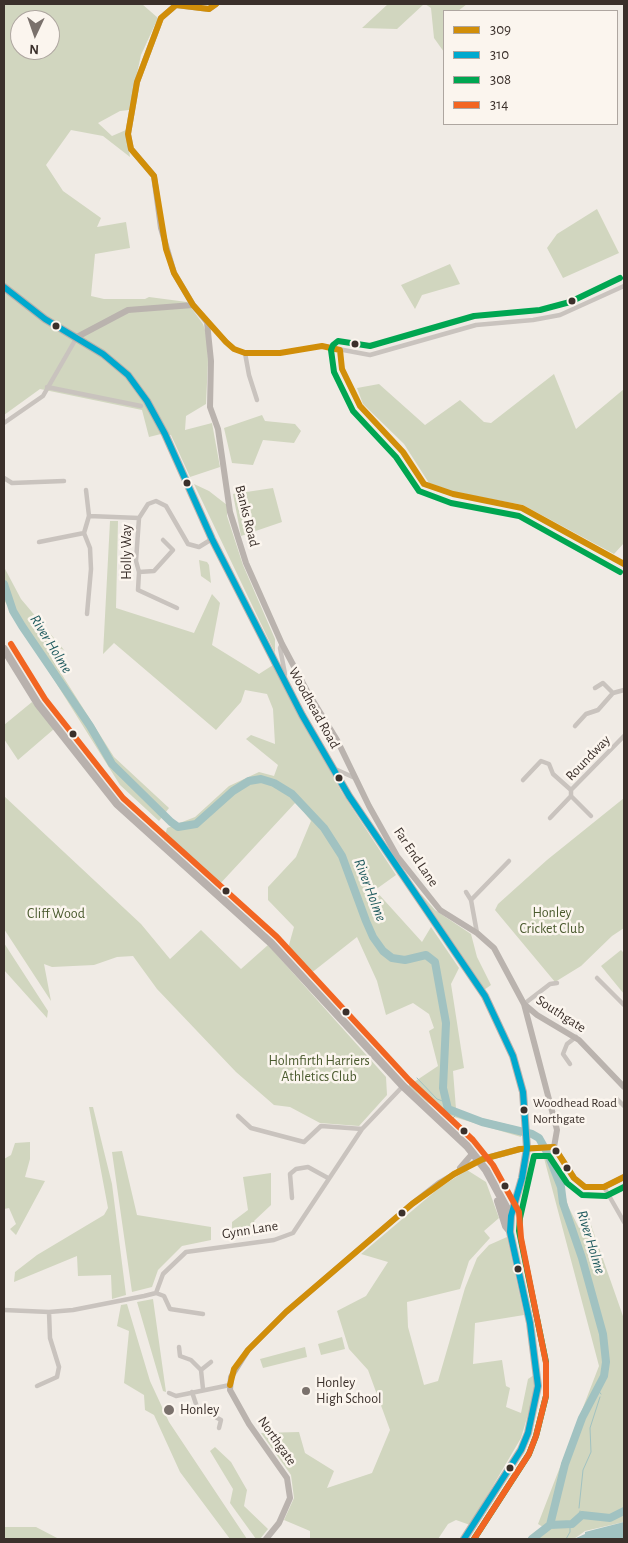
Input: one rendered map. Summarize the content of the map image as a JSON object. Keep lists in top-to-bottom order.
{
  "streets": {
    "main road": ["Woodhead Road"],
    "street": [
      "Banks Road",
      "Holly Way",
      "Roundway",
      "Far End Lane",
      "Southgate",
      "Gynn Lane",
      "Northgate"
    ]
  },
  "crossings": [
    ["Banks Road", "Far End Lane"],
    ["Holly Way", "Woodhead Road"],
    ["Far End Lane", "Southgate"]
  ],
  "water": ["River Holme"],
  "parks": ["Honley Cricket Club", "Cliff Wood", "Holmfirth Harriers Athletics Club"],
  "places": ["Woodhead Road Northgate", "Honley High School", "Honley"],
  "lines": [
    "transit line 309",
    "transit line 308",
    "transit line 310",
    "transit line 314"
  ],
  "legend": [
    "309",
    "310",
    "308",
    "314"
  ],
  "north": "bottom"
}
